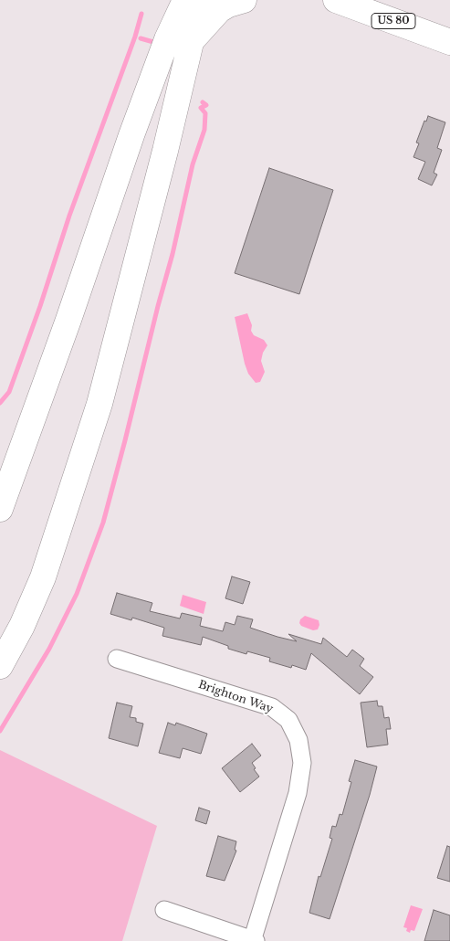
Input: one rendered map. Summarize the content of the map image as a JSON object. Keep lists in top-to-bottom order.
{
  "streets": {
    "main road": ["US 80"],
    "street": ["Brighton Way"]
  }
}
